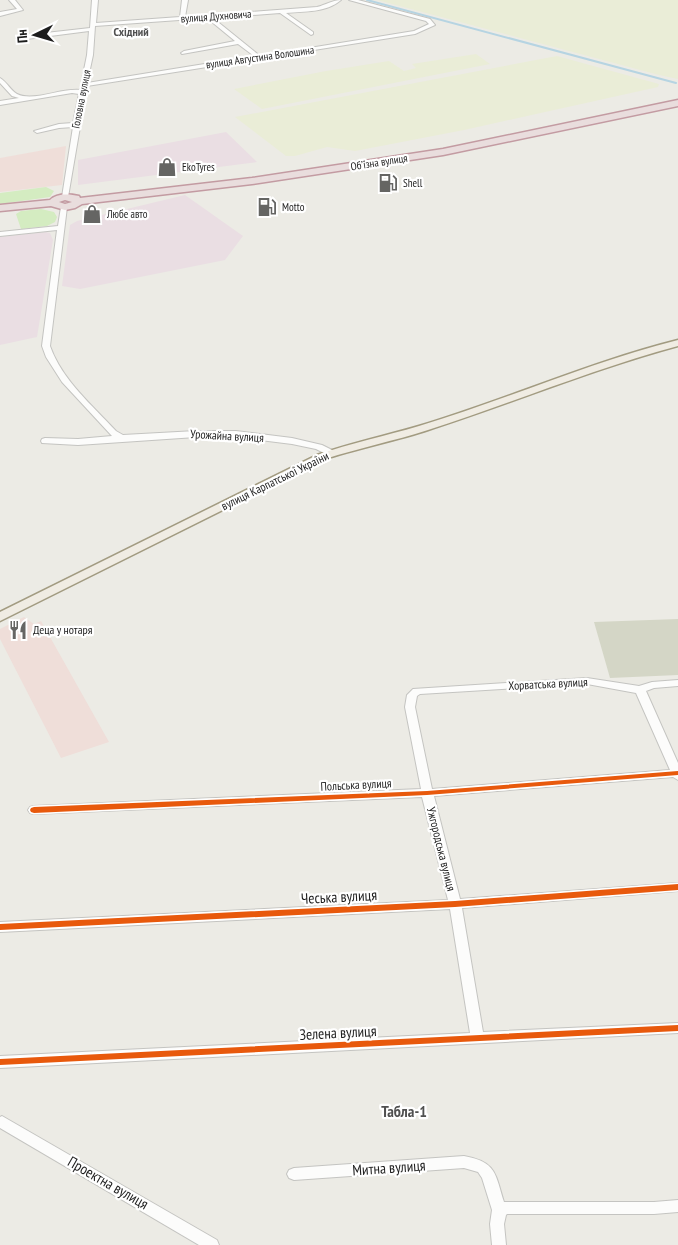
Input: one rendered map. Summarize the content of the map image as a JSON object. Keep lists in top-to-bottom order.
{
  "streets": {
    "highway": ["Обʼїзна вулиця"],
    "main road": ["вулиця Карпатської України"],
    "street": [
      "вулиця Духновича",
      "вулиця Августина Волошина",
      "Головна вулиця",
      "Урожайна вулиця",
      "Хорватська вулиця",
      "Польська вулиця",
      "Ужгородська вулиця",
      "Чеська вулиця",
      "Зелена вулиця",
      "Митна вулиця",
      "Проектна вулиця"
    ]
  },
  "crossings": [
    ["вулиця Духновича", "Головна вулиця"],
    ["вулиця Августина Волошина", "Головна вулиця"],
    ["Головна вулиця", "Обʼїзна вулиця"],
    ["Урожайна вулиця", "вулиця Карпатської України"],
    ["Хорватська вулиця", "Ужгородська вулиця"],
    ["Польська вулиця", "Ужгородська вулиця"],
    ["Ужгородська вулиця", "Чеська вулиця"],
    ["Ужгородська вулиця", "Зелена вулиця"]
  ],
  "districts": ["Східний", "Табла-1"],
  "places": {
    "shop": ["EkoTyres", "Любе авто"],
    "fuel station": ["Shell", "Motto"],
    "restaurant": ["Деца у нотаря"]
  },
  "north": "left"
}
